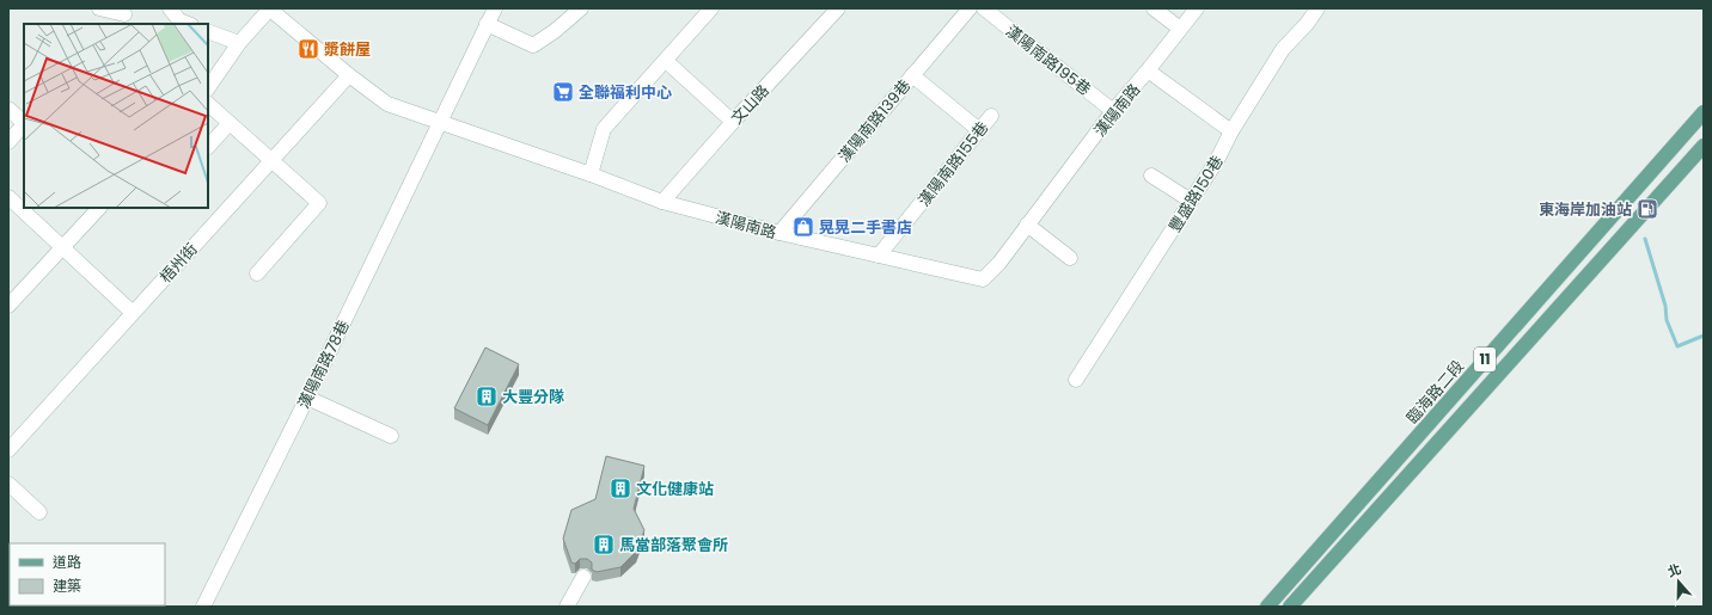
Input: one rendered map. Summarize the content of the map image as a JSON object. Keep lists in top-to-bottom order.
{
  "streets": {
    "main road": ["11", "臨海路二段"],
    "street": [
      "漢陽南路195巷",
      "文山路",
      "漢陽南路",
      "漢陽南路139巷",
      "漢陽南路155巷",
      "豐盛路150巷",
      "梧州街",
      "漢陽南路78巷"
    ]
  },
  "crossings": [
    ["漢陽南路195巷", "漢陽南路"],
    ["文山路", "漢陽南路"],
    ["漢陽南路", "漢陽南路139巷"],
    ["漢陽南路", "漢陽南路155巷"],
    ["漢陽南路", "梧州街"],
    ["漢陽南路", "漢陽南路78巷"]
  ],
  "places": {
    "restaurant": ["漿餅屋"],
    "supermarket": ["全聯福利中心"],
    "fuel station": ["東海岸加油站"],
    "shop": ["晃晃二手書店"],
    "building": ["大豐分隊", "文化健康站", "馬當部落聚會所"]
  },
  "legend": ["道路", "建築"],
  "north": "top"
}
